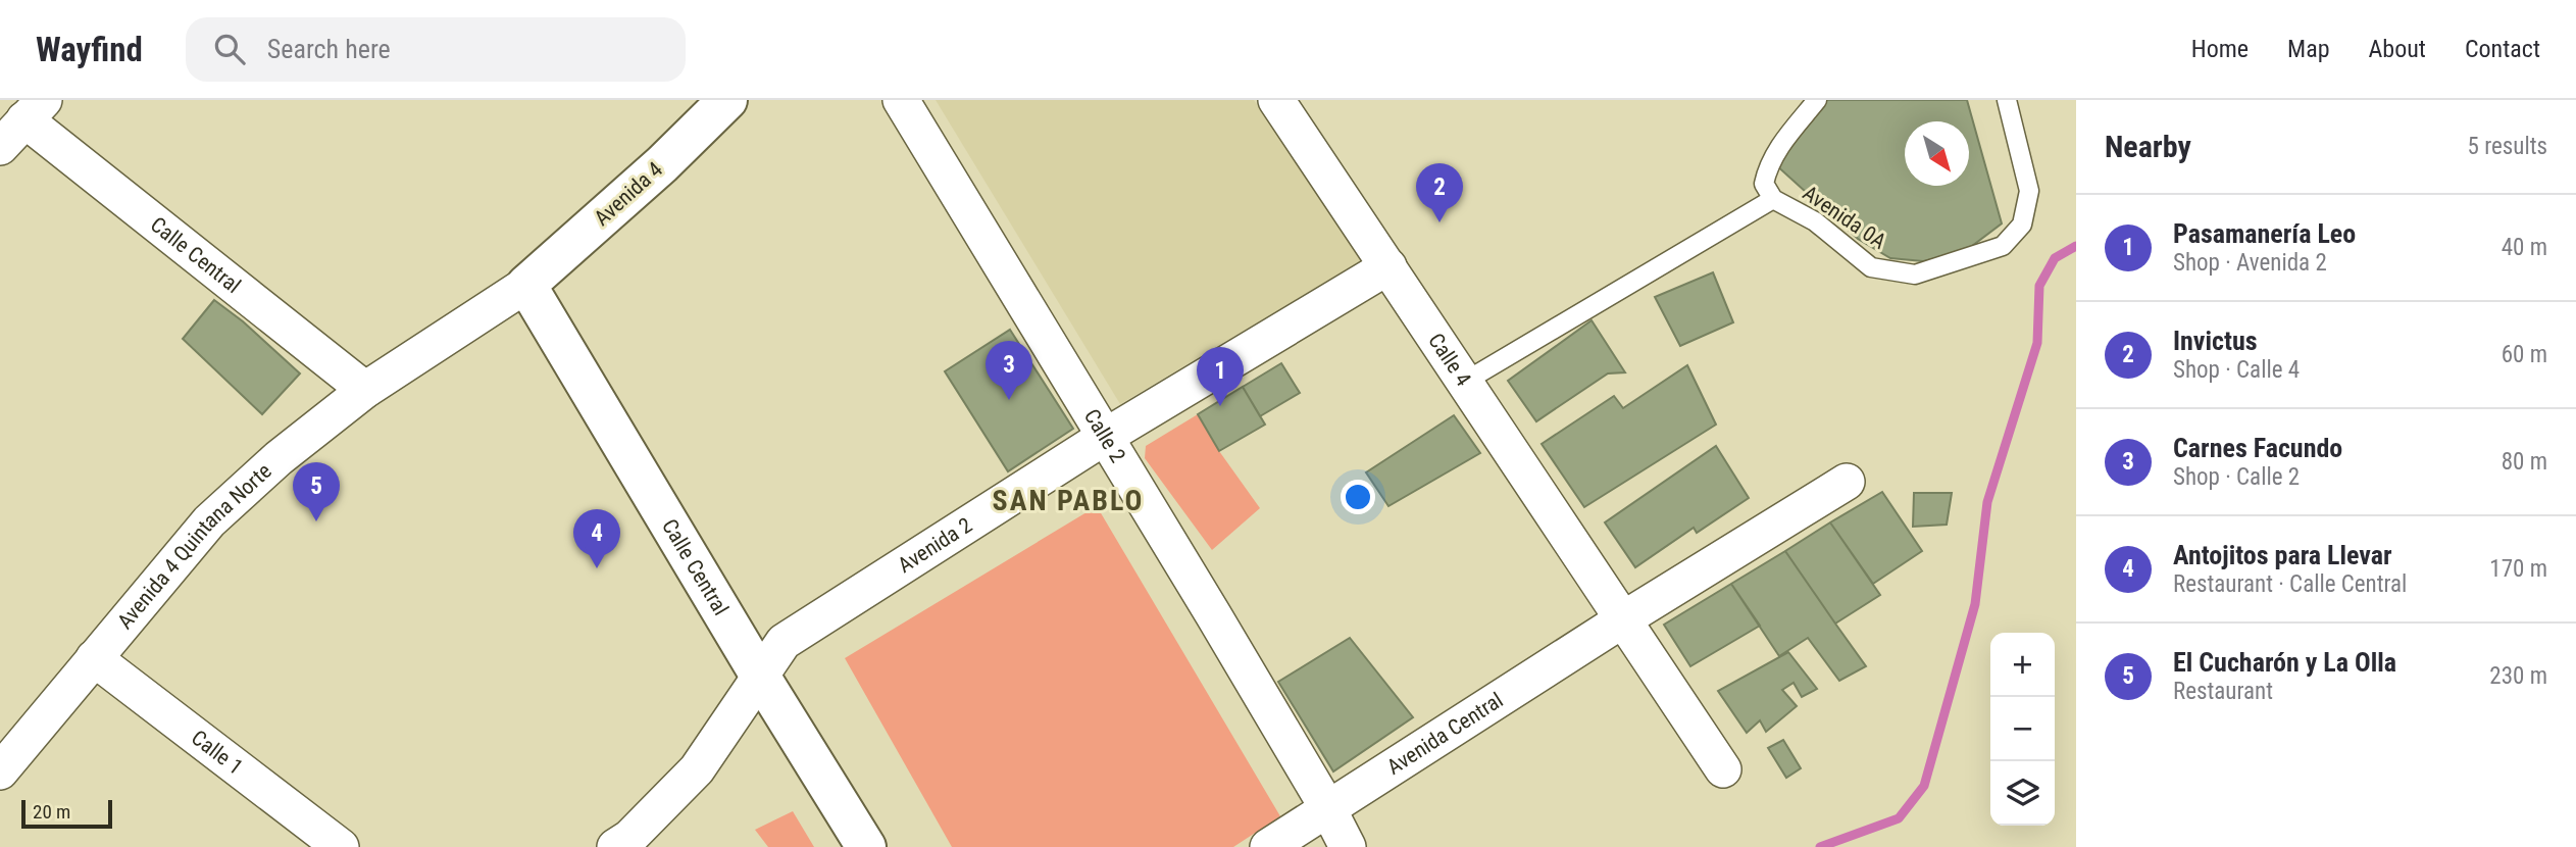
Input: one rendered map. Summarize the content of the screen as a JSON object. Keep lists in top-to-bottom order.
{
  "streets": {
    "main road": ["Avenida 4", "Calle Central"],
    "street": [
      "Calle 4",
      "Calle 2",
      "Avenida 2",
      "Avenida 4 Quintana Norte",
      "Avenida Central",
      "Calle 1"
    ],
    "lane": ["Avenida 0A"]
  },
  "crossings": [
    ["Avenida 4", "Calle Central"],
    ["Avenida 4", "Avenida 4 Quintana Norte"],
    ["Avenida 0A", "Calle 4"],
    ["Calle Central", "Avenida 2"],
    ["Calle Central", "Avenida 4 Quintana Norte"],
    ["Calle 4", "Avenida 2"],
    ["Calle 4", "Avenida Central"],
    ["Calle 2", "Avenida 2"],
    ["Calle 2", "Avenida Central"],
    ["Avenida 4 Quintana Norte", "Calle 1"]
  ],
  "districts": ["SAN PABLO"],
  "scale_bar": "20 m",
  "north": "bottom right",
  "page": {
    "header": "Wayfind",
    "search": "Search here",
    "nav": [
      "Home",
      "Map",
      "About",
      "Contact"
    ],
    "heading": ["Nearby", "5 results"],
    "pins": [
      "2",
      "3",
      "1",
      "5",
      "4"
    ],
    "list": [
      {
        "mark": "1",
        "name": "Pasamanería Leo",
        "note": "Shop · Avenida 2",
        "value": "40 m"
      },
      {
        "mark": "2",
        "name": "Invictus",
        "note": "Shop · Calle 4",
        "value": "60 m"
      },
      {
        "mark": "3",
        "name": "Carnes Facundo",
        "note": "Shop · Calle 2",
        "value": "80 m"
      },
      {
        "mark": "4",
        "name": "Antojitos para Llevar",
        "note": "Restaurant · Calle Central",
        "value": "170 m"
      },
      {
        "mark": "5",
        "name": "El Cucharón y La Olla",
        "note": "Restaurant",
        "value": "230 m"
      }
    ],
    "map_buttons": ["+", "−"],
    "scale": "20 m"
  }
}
